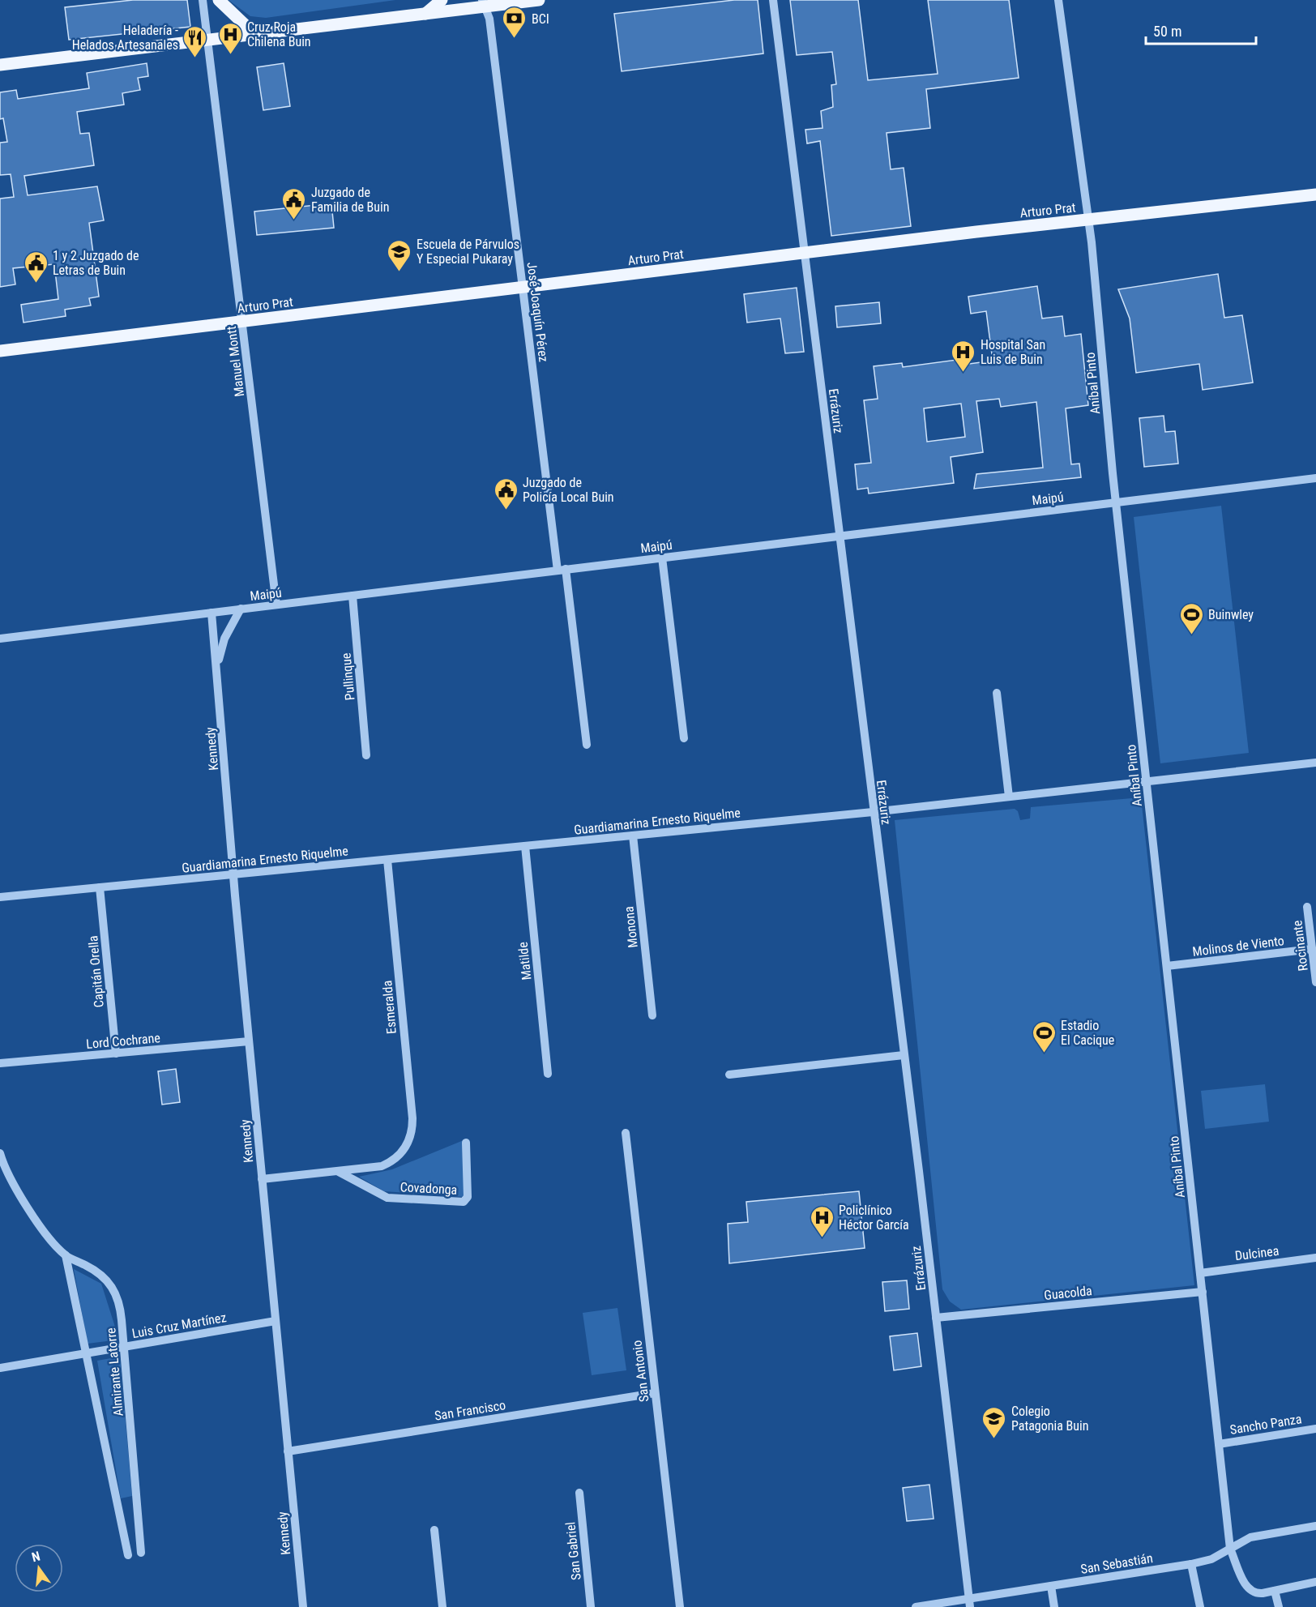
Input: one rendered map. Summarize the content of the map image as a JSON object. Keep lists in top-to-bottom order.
{
  "streets": {
    "main road": ["Arturo Prat"],
    "street": [
      "José Joaquín Pérez",
      "Manuel Montt",
      "Aníbal Pinto",
      "Errázuriz",
      "Maipú",
      "Pullinque",
      "Kennedy",
      "Guardiamarina Ernesto Riquelme",
      "Monona",
      "Molinos de Viento",
      "Rocinante",
      "Matilde",
      "Capitán Orella",
      "Esmeralda",
      "Lord Cochrane",
      "Covadonga",
      "Dulcinea",
      "Guacolda",
      "Luis Cruz Martínez",
      "San Antonio",
      "Almirante Latorre",
      "San Francisco",
      "Sancho Panza",
      "San Gabriel",
      "San Sebastián"
    ]
  },
  "crossings": [
    ["Arturo Prat", "José Joaquín Pérez"],
    ["Arturo Prat", "Manuel Montt"],
    ["Arturo Prat", "Aníbal Pinto"],
    ["Arturo Prat", "Errázuriz"],
    ["José Joaquín Pérez", "Maipú"],
    ["Manuel Montt", "Maipú"],
    ["Aníbal Pinto", "Maipú"],
    ["Aníbal Pinto", "Guardiamarina Ernesto Riquelme"],
    ["Aníbal Pinto", "Molinos de Viento"],
    ["Aníbal Pinto", "Dulcinea"],
    ["Aníbal Pinto", "Guacolda"],
    ["Aníbal Pinto", "Sancho Panza"],
    ["Aníbal Pinto", "San Sebastián"],
    ["Errázuriz", "Maipú"],
    ["Errázuriz", "Guardiamarina Ernesto Riquelme"],
    ["Errázuriz", "Guacolda"],
    ["Errázuriz", "San Sebastián"],
    ["Maipú", "Pullinque"],
    ["Maipú", "Kennedy"],
    ["Kennedy", "Guardiamarina Ernesto Riquelme"],
    ["Kennedy", "Lord Cochrane"],
    ["Kennedy", "Covadonga"],
    ["Kennedy", "Luis Cruz Martínez"],
    ["Kennedy", "San Francisco"],
    ["Guardiamarina Ernesto Riquelme", "Monona"],
    ["Guardiamarina Ernesto Riquelme", "Matilde"],
    ["Guardiamarina Ernesto Riquelme", "Capitán Orella"],
    ["Guardiamarina Ernesto Riquelme", "Esmeralda"],
    ["Molinos de Viento", "Rocinante"],
    ["Capitán Orella", "Lord Cochrane"],
    ["Esmeralda", "Covadonga"],
    ["Luis Cruz Martínez", "Almirante Latorre"],
    ["San Antonio", "San Francisco"]
  ],
  "places": {
    "bank": ["BCI"],
    "hospital": ["Cruz Roja Chilena Buin", "Hospital San Luis de Buin", "Policlínico Héctor García"],
    "restaurant": ["Heladería - Helados Artesanales"],
    "public building": ["Juzgado de Familia de Buin", "1 y 2 Juzgado de Letras de Buin", "Juzgado de Policía Local Buin"],
    "school or university": ["Escuela de Párvulos Y Especial Pukaray", "Colegio Patagonia Buin"],
    "sports": ["Buinwley", "Estadio El Cacique"]
  },
  "scale_bar": "50 m",
  "north": "top"
}
